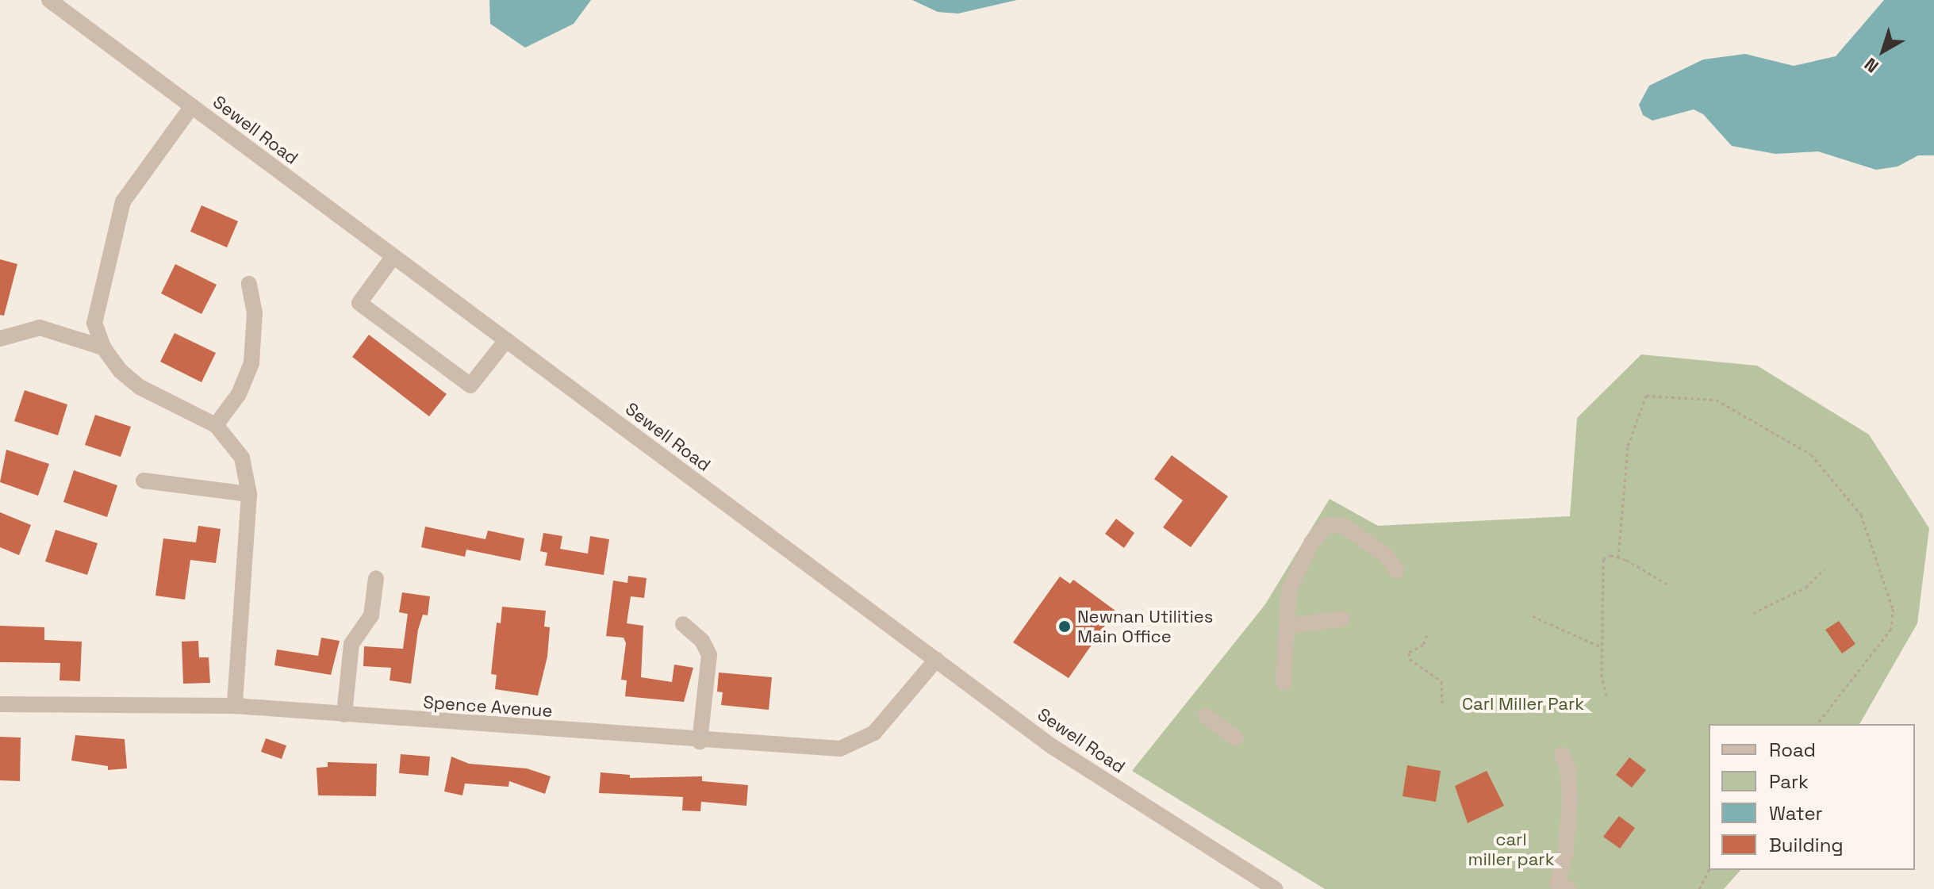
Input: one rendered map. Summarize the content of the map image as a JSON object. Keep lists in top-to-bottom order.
{
  "streets": {
    "street": ["Sewell Road", "Spence Avenue"]
  },
  "crossings": [
    ["Sewell Road", "Spence Avenue"]
  ],
  "parks": ["Carl Miller Park", "carl miller park"],
  "places": ["Newnan Utilities Main Office"],
  "legend": [
    "Road",
    "Park",
    "Water",
    "Building"
  ],
  "north": "bottom left"
}
